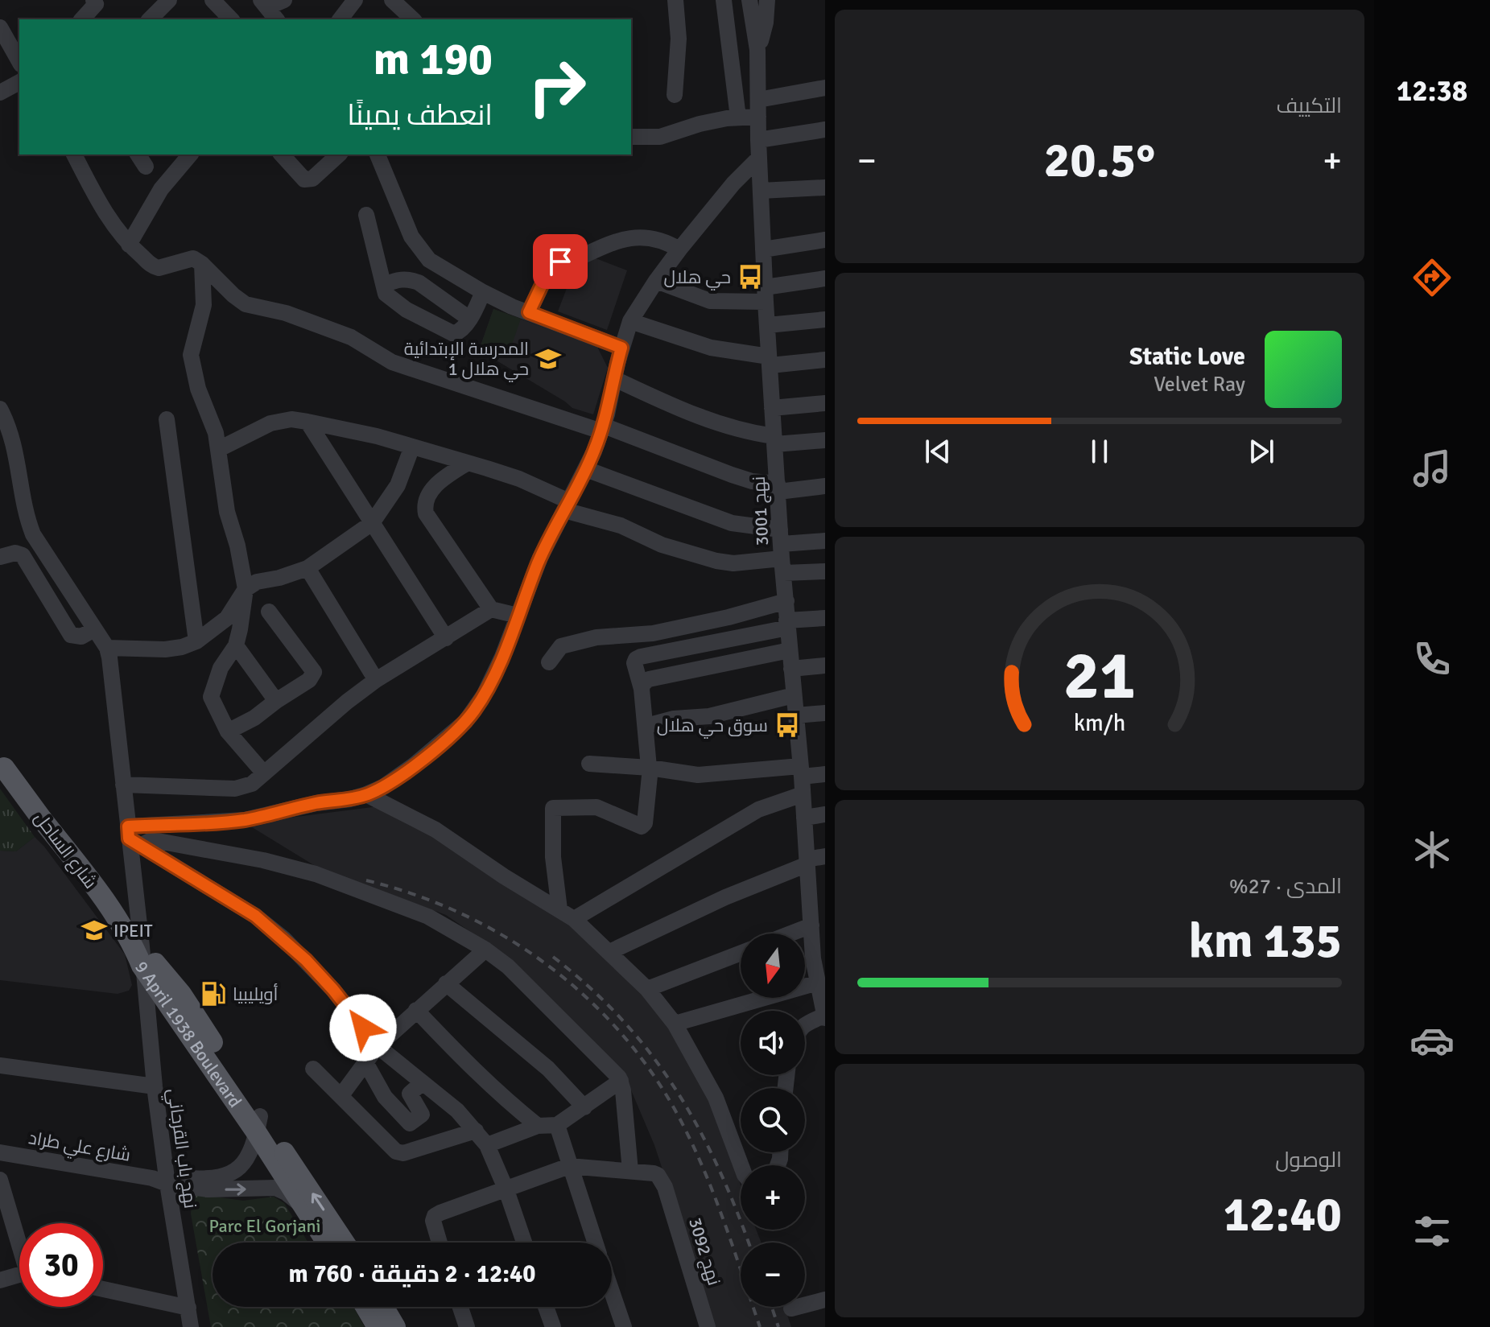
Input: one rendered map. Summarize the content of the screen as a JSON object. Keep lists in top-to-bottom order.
{
  "streets": {
    "main road": ["شارع الساحل", "9 April 1938 Boulevard"],
    "street": [
      "نهج 3001",
      "شارع علي طراد",
      "نهج باب القرجاني",
      "نهج 3092"
    ]
  },
  "crossings": [
    ["شارع الساحل", "9 April 1938 Boulevard"],
    ["شارع الساحل", "نهج باب القرجاني"],
    ["9 April 1938 Boulevard", "شارع علي طراد"],
    ["9 April 1938 Boulevard", "نهج باب القرجاني"],
    ["شارع علي طراد", "نهج باب القرجاني"]
  ],
  "parks": ["Parc El Gorjani"],
  "places": {
    "bus stop": ["حي هلال", "سوق حي هلال"],
    "school or university": ["المدرسة الإبتدائية حي هلال 1", "IPEIT"],
    "fuel station": ["أويليبيا"]
  },
  "north": "bottom",
  "page": {
    "tabs": "12:38",
    "tile": [
      "التكييف",
      ["المدى · 27%", "135 km"],
      ["الوصول", "12:40"]
    ],
    "turn": ["190 m", "انعطف يمينًا"],
    "heat": ["−", "20.5°", "+"],
    "song": ["Static Love", "Velvet Ray"],
    "map_buttons": ["+", "−"],
    "limit": "30",
    "trip": "12:40 · 2 دقيقة · 760 m",
    "gauge": ["21", "km/h"]
  }
}
